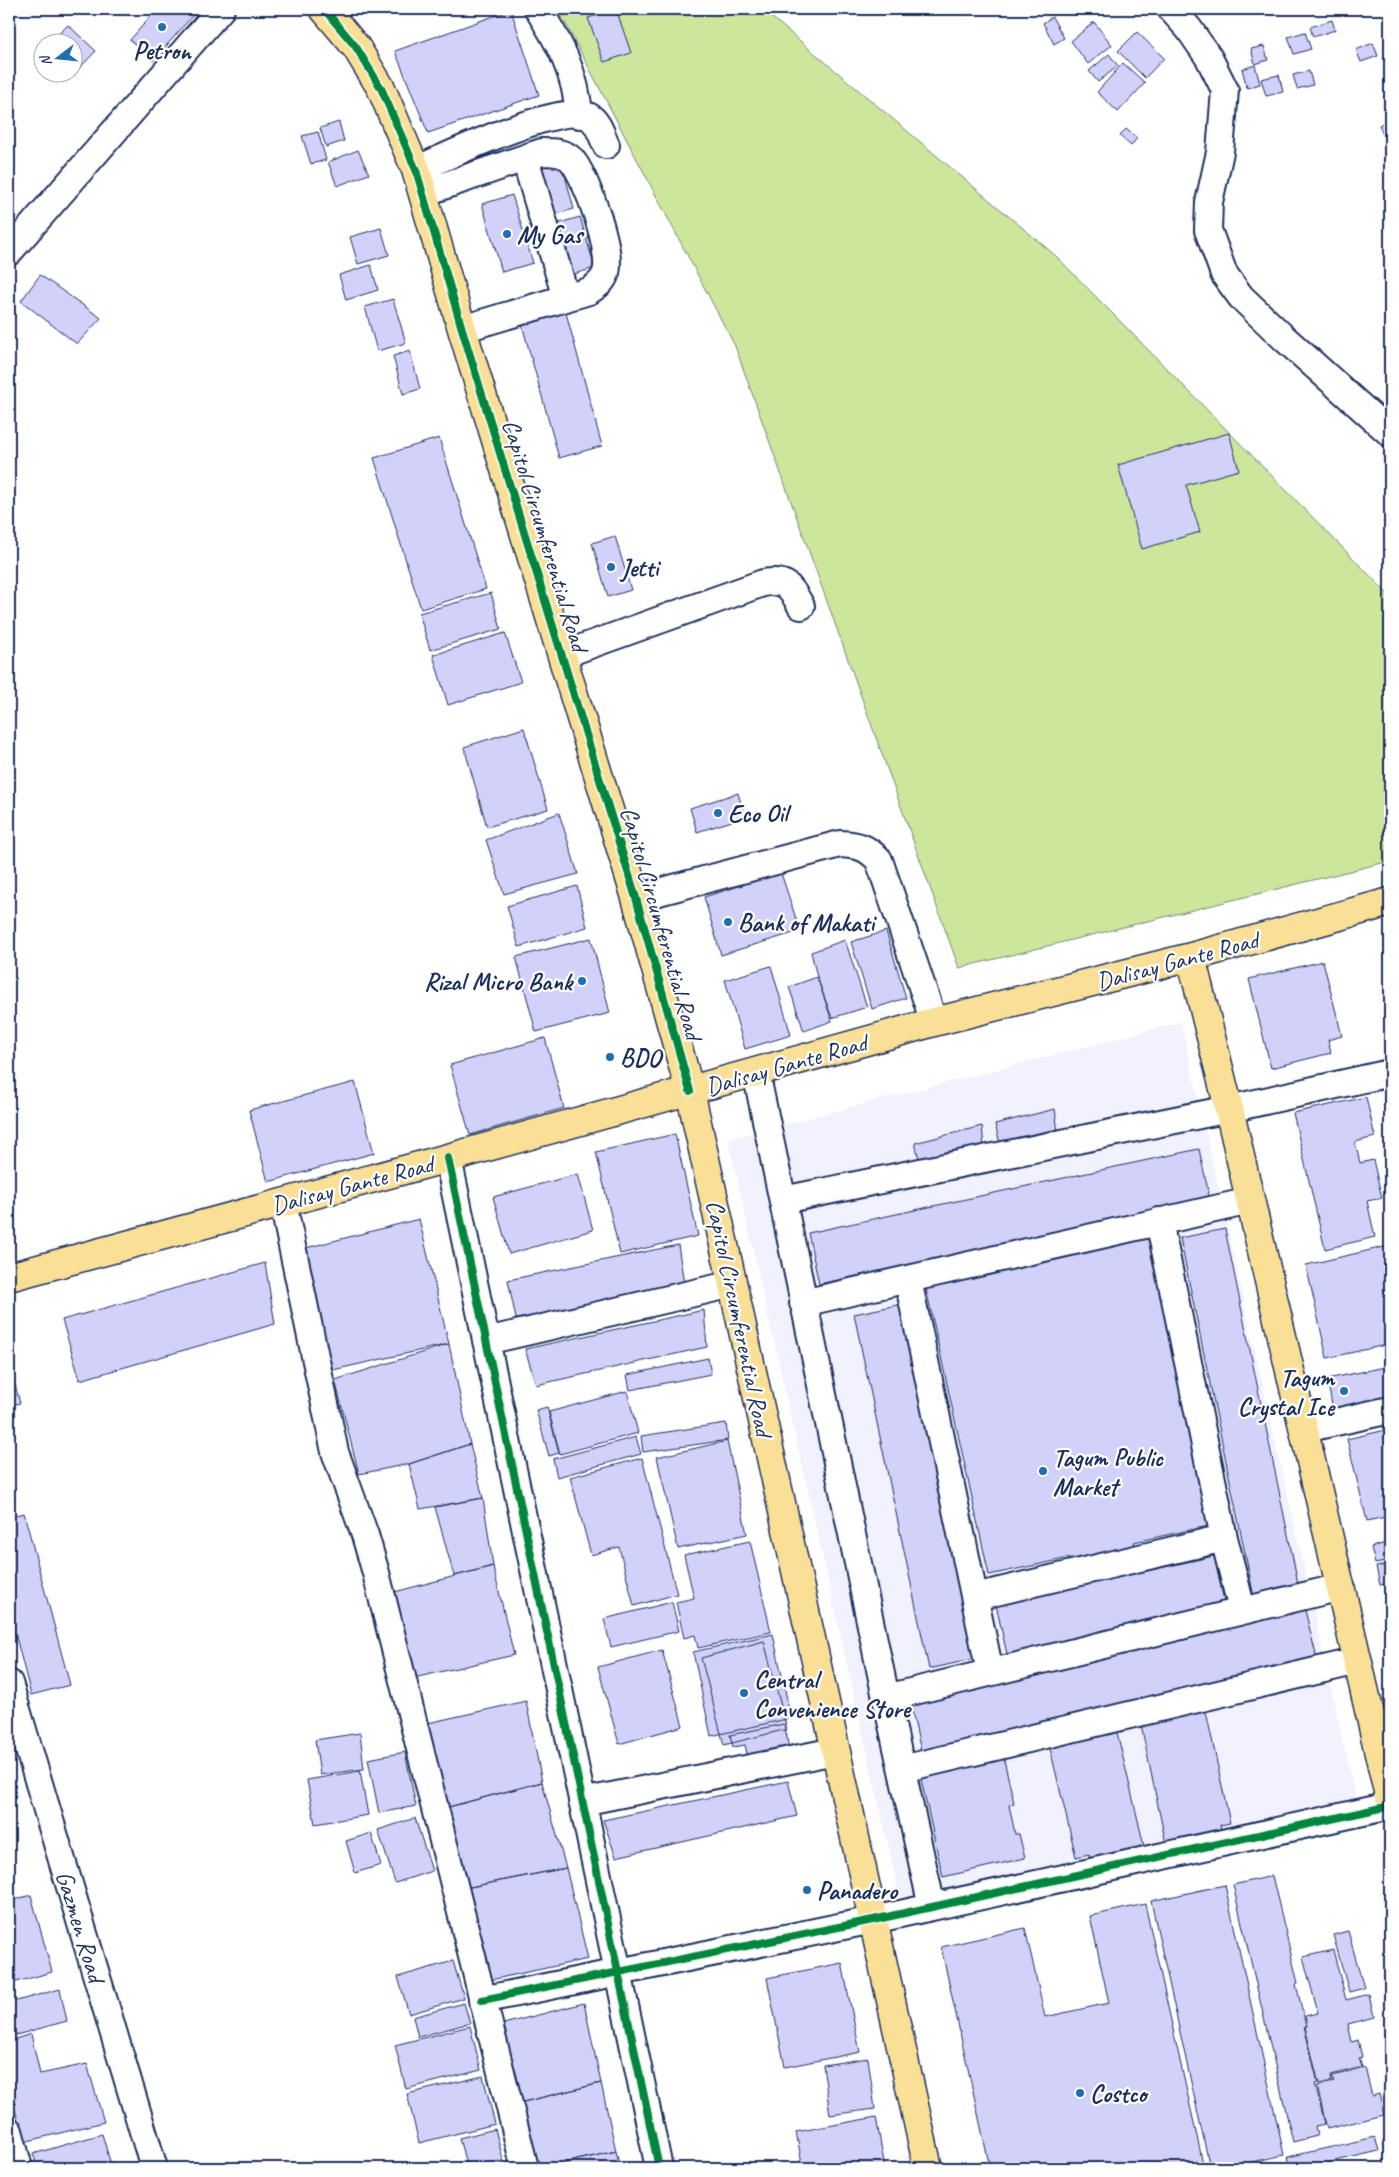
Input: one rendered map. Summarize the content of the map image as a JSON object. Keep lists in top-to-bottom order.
{
  "streets": {
    "main road": ["Capitol Circumferential Road", "Dalisay Gante Road"],
    "street": ["Gazmen Road"]
  },
  "crossings": [
    ["Capitol Circumferential Road", "Dalisay Gante Road"]
  ],
  "places": [
    "Petron",
    "My Gas",
    "Jetti",
    "Eco Oil",
    "Bank of Makati",
    "Rizal Micro Bank",
    "BDO",
    "Tagum Crystal Ice",
    "Tagum Public Market",
    "Central Convenience Store",
    "Panadero",
    "Costco"
  ],
  "north": "left"
}
